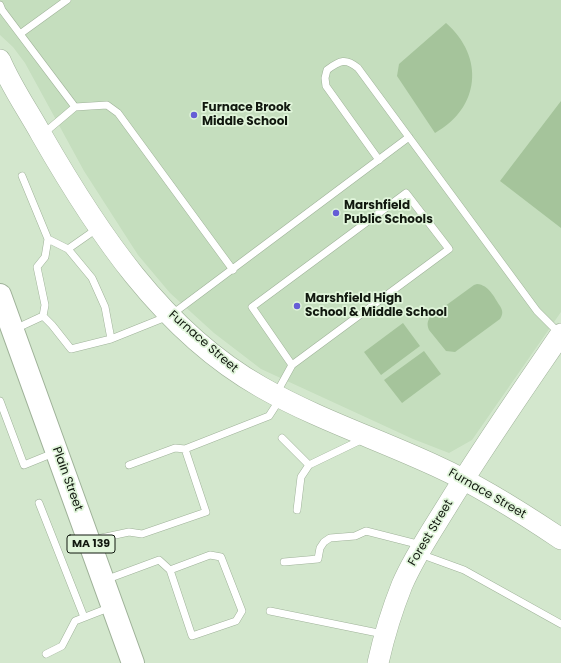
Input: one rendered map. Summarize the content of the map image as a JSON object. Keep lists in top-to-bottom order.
{
  "streets": {
    "main road": [
      "Furnace Street",
      "Plain Street",
      "Forest Street",
      "MA 139"
    ]
  },
  "crossings": [
    ["Furnace Street", "Forest Street"]
  ],
  "places": ["Furnace Brook Middle School", "Marshfield Public Schools", "Marshfield High School & Middle School"]
}
